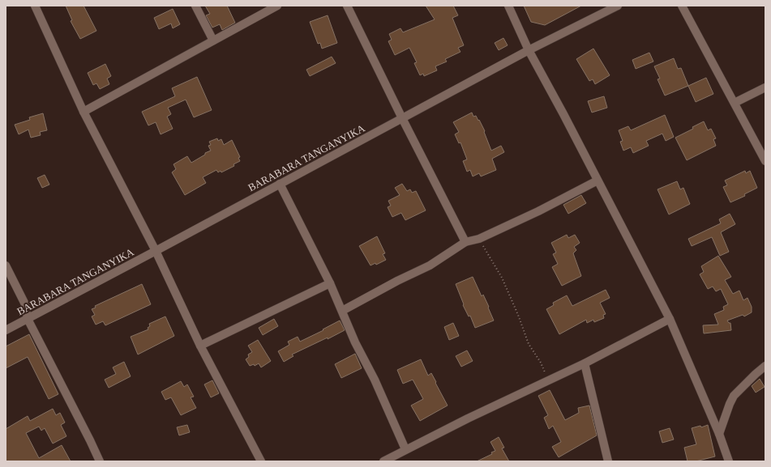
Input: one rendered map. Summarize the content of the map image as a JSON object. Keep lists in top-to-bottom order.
{
  "streets": {
    "street": ["BARABARA TANGANYIKA"]
  }
}
